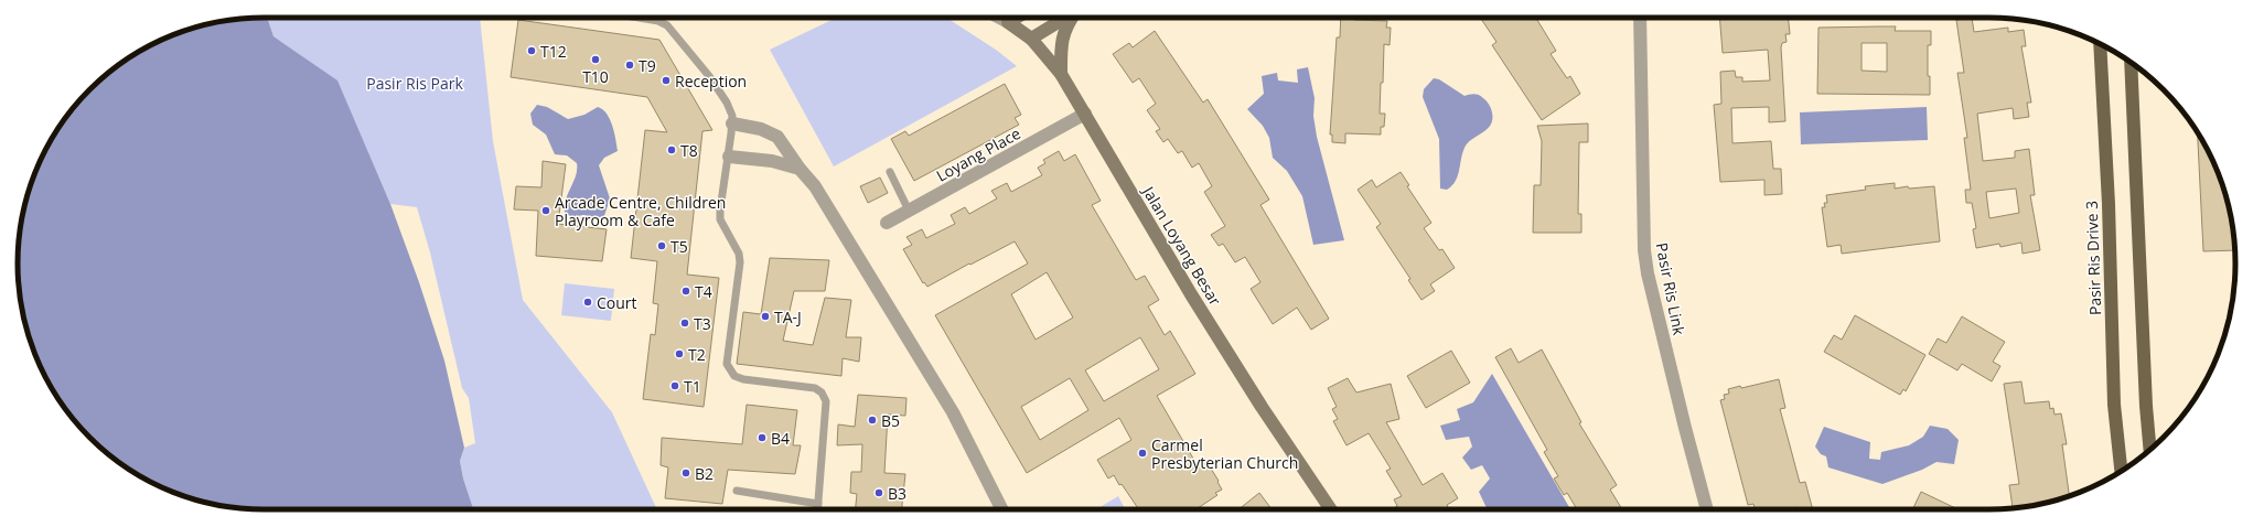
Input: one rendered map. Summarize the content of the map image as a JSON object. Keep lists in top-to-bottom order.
{
  "streets": {
    "main road": ["Pasir Ris Drive 3"],
    "street": ["Loyang Place", "Jalan Loyang Besar", "Pasir Ris Link"]
  },
  "crossings": [
    ["Loyang Place", "Jalan Loyang Besar"]
  ],
  "parks": ["Pasir Ris Park"],
  "places": [
    "T12",
    "T10",
    "T9",
    "Reception",
    "T8",
    "Arcade Centre, Children Playroom & Cafe",
    "T5",
    "T4",
    "Court",
    "TA-J",
    "T3",
    "T2",
    "T1",
    "B5",
    "B4",
    "Carmel Presbyterian Church",
    "B2",
    "B3"
  ]
}
